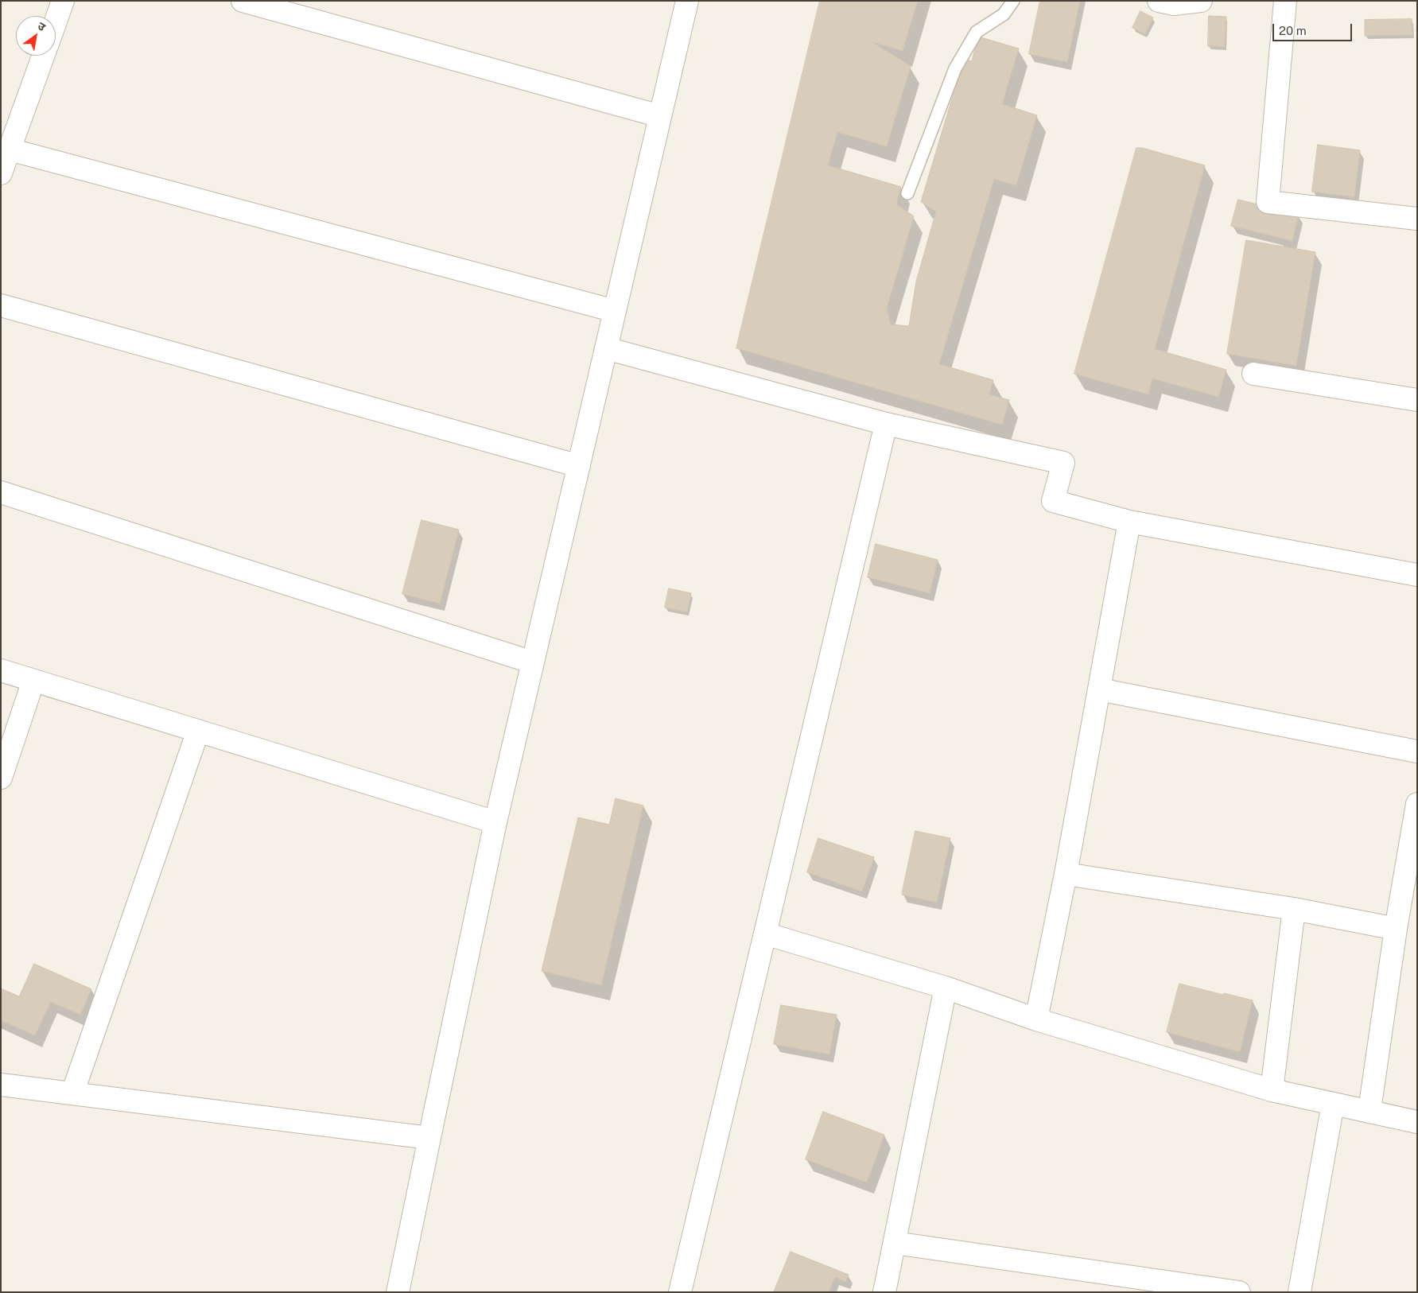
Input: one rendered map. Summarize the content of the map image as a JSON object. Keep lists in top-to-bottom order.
{
  "scale_bar": "20 m",
  "north": "top right"
}
